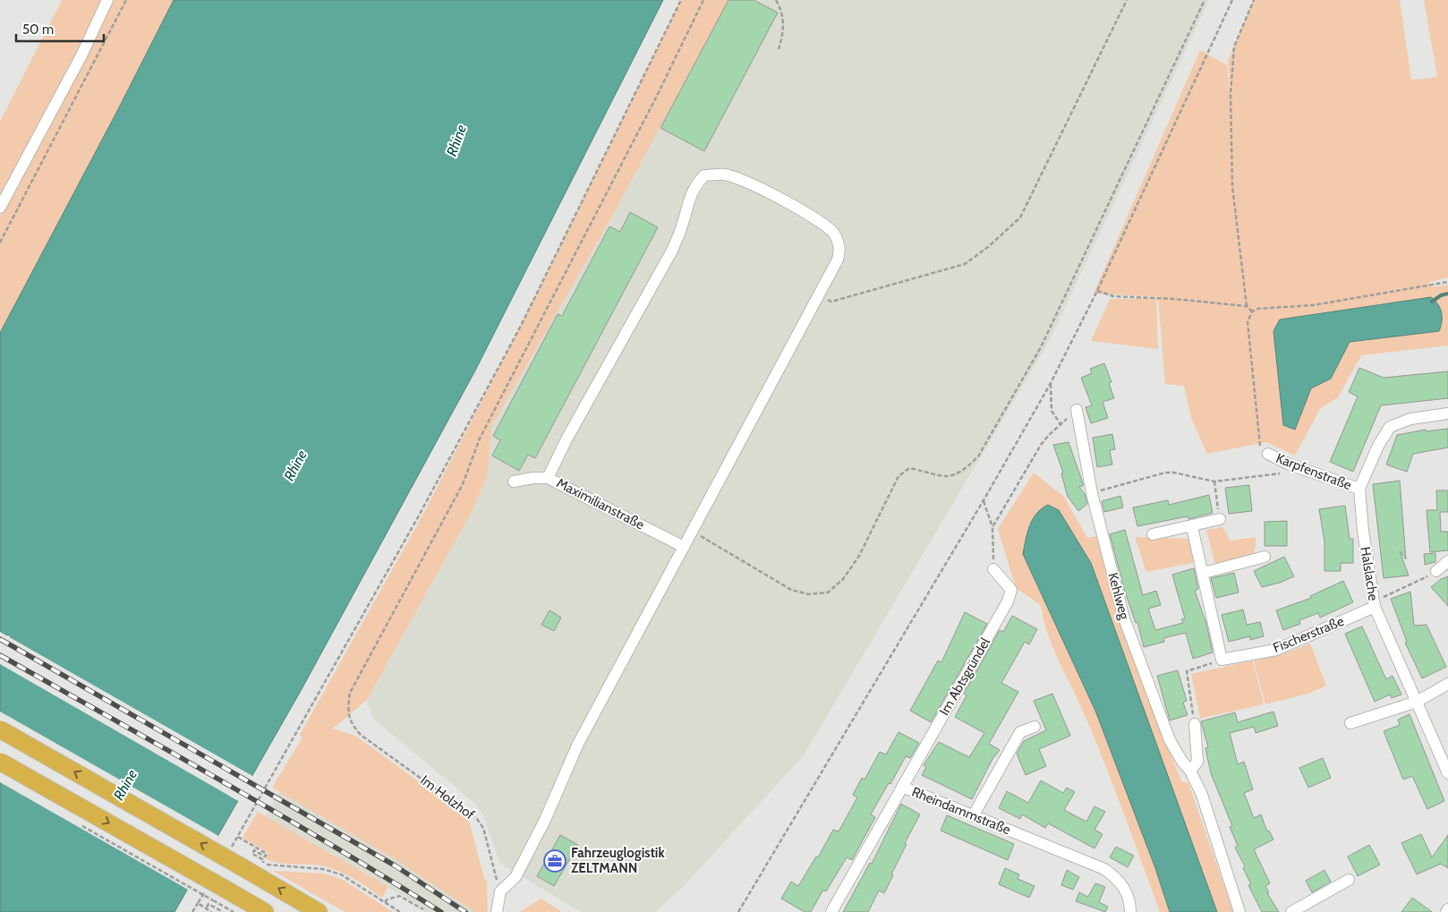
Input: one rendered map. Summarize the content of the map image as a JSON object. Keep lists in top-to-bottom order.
{
  "streets": {
    "street": [
      "Karpfenstraße",
      "Maximilianstraße",
      "Halslache",
      "Kehlweg",
      "Fischerstraße",
      "Im Abtsgründel",
      "Rheindammstraße"
    ],
    "path": ["Im Holzhof"]
  },
  "crossings": [
    ["Karpfenstraße", "Halslache"],
    ["Halslache", "Fischerstraße"],
    ["Im Abtsgründel", "Rheindammstraße"]
  ],
  "water": ["Rhine"],
  "places": {
    "office": ["Fahrzeuglogistik ZELTMANN"]
  },
  "scale_bar": "50 m"
}
